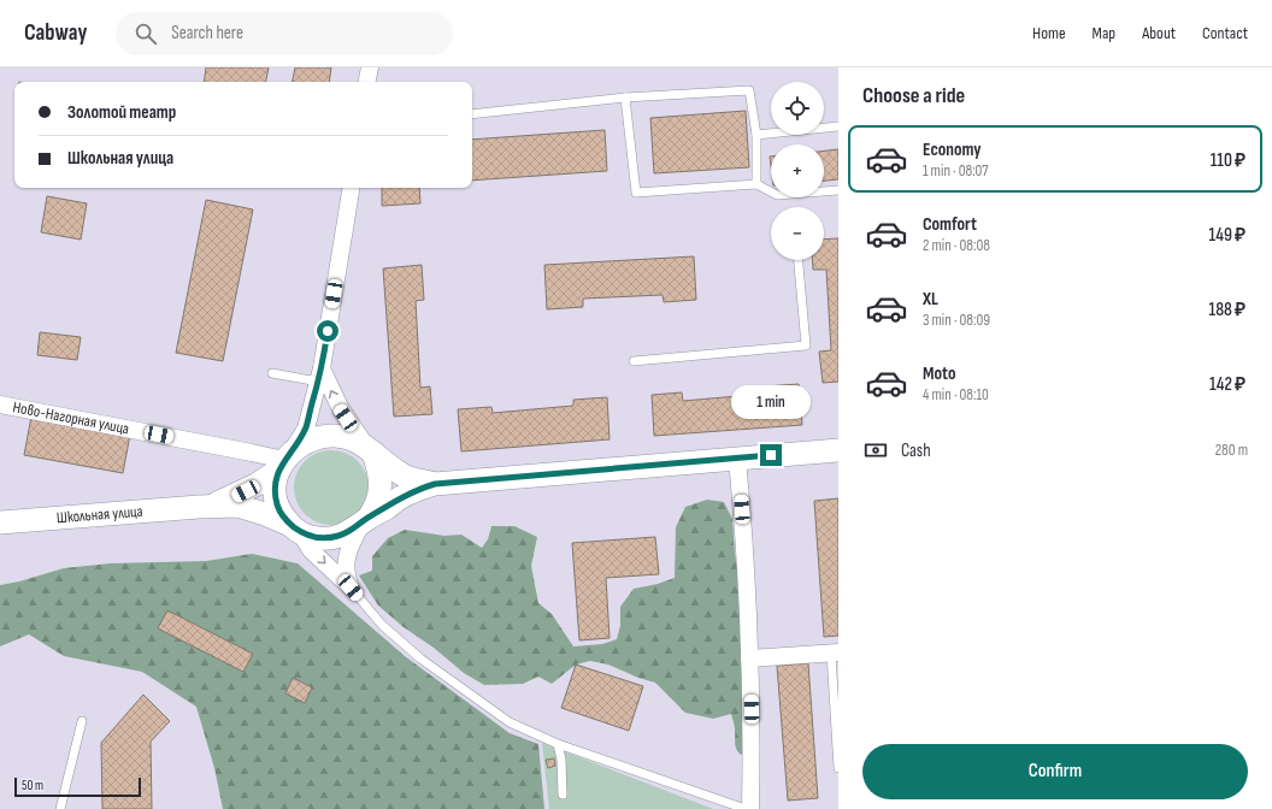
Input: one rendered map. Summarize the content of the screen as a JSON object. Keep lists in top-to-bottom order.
{
  "streets": {
    "main road": ["Школьная улица"],
    "street": ["Ново-Нагорная улица"]
  },
  "scale_bar": "50 m",
  "page": {
    "header": "Cabway",
    "search": "Search here",
    "nav": [
      "Home",
      "Map",
      "About",
      "Contact"
    ],
    "heading": "Choose a ride",
    "map_buttons": ["+", "−"],
    "banner": ["Золотой театр", "Школьная улица"],
    "list": [
      {
        "name": "Economy",
        "note": "1 min · 08:07",
        "value": "110 ₽"
      },
      {
        "name": "Comfort",
        "note": "2 min · 08:08",
        "value": "149 ₽"
      },
      {
        "name": "XL",
        "note": "3 min · 08:09",
        "value": "188 ₽"
      },
      {
        "name": "Moto",
        "note": "4 min · 08:10",
        "value": "142 ₽"
      }
    ],
    "bubble": "1 min",
    "pay": ["Cash", "280 m"],
    "buttons": "Confirm",
    "scale": "50 m"
  }
}
